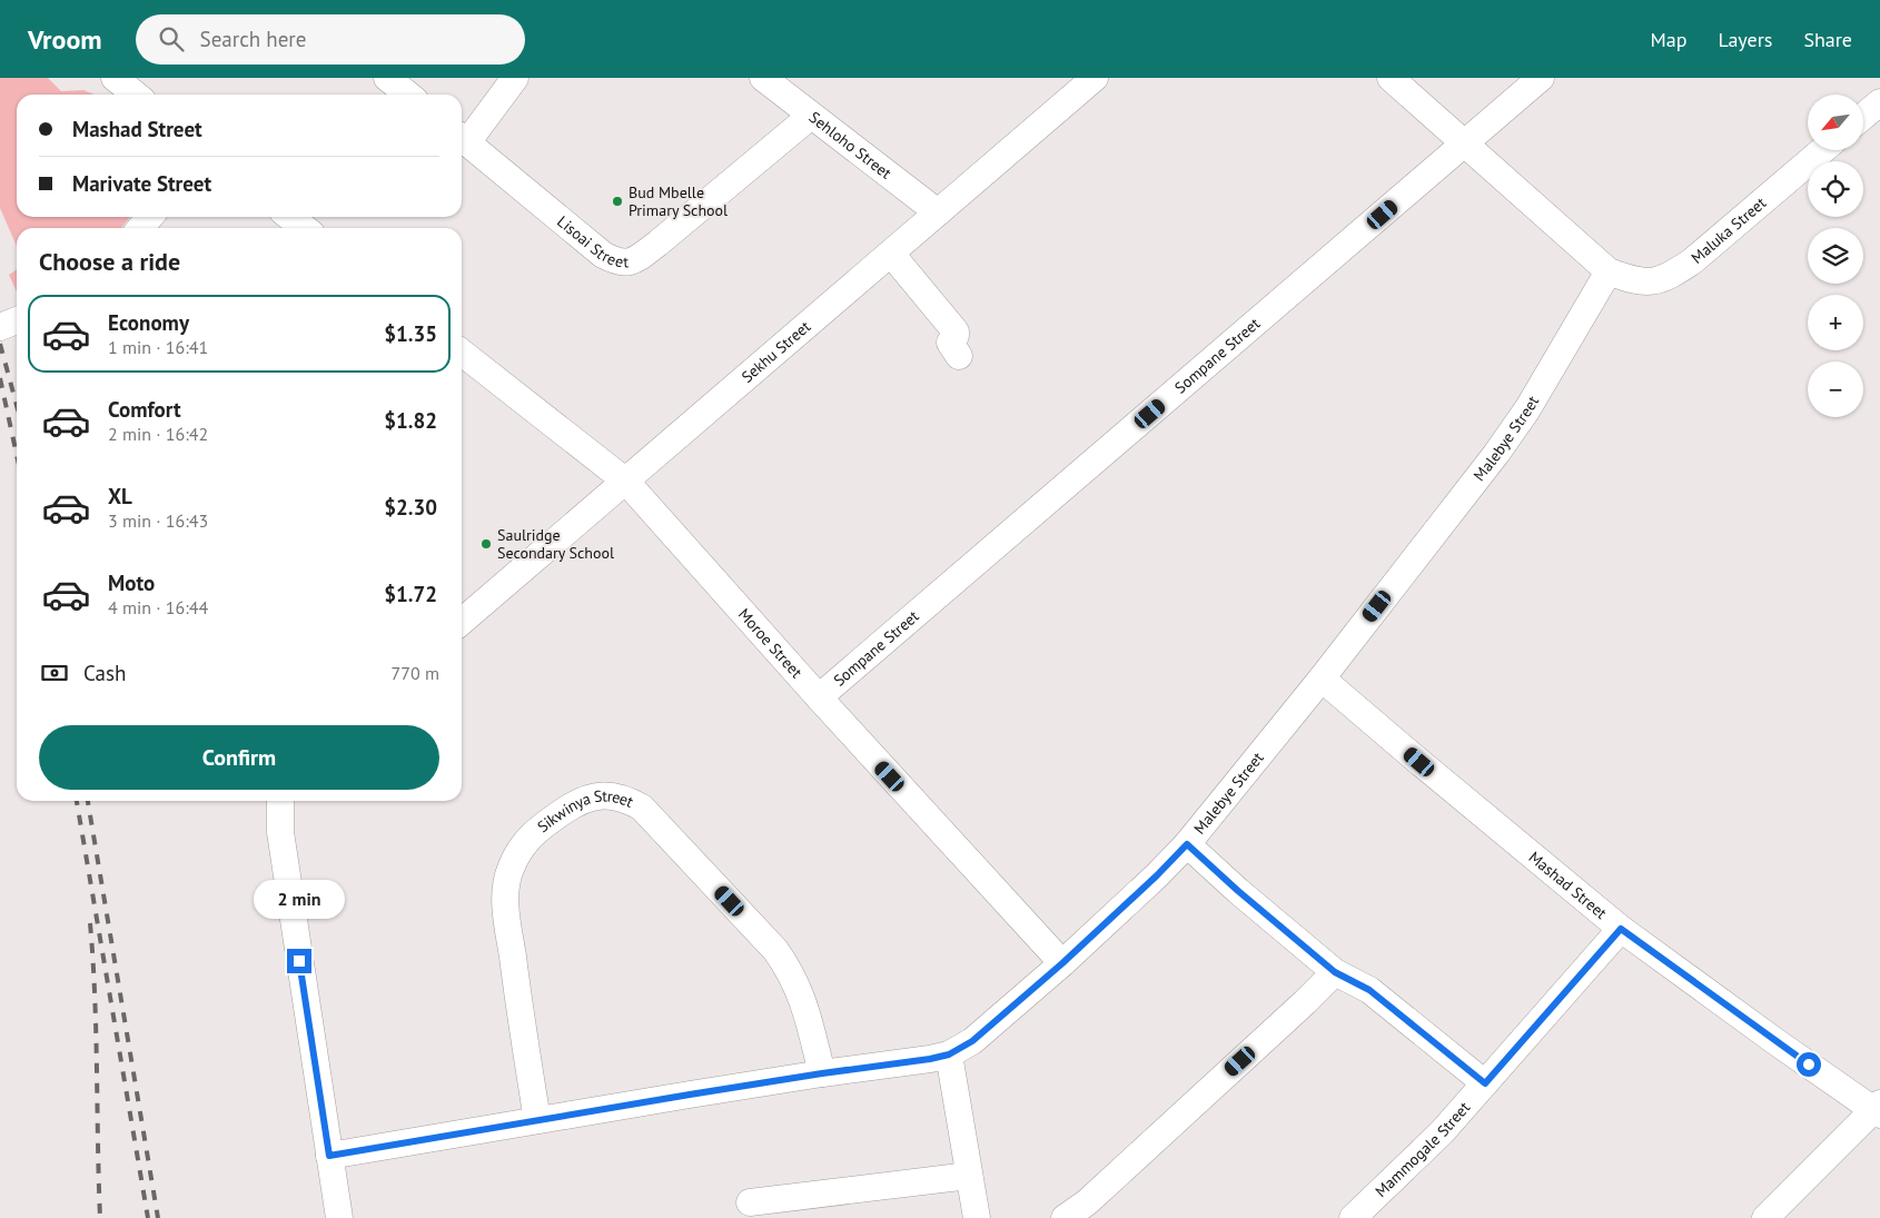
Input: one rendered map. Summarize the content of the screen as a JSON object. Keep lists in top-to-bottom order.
{
  "streets": {
    "street": [
      "Sehloho Street",
      "Maluka Street",
      "Lisoai Street",
      "Sekhu Street",
      "Sompane Street",
      "Malebye Street",
      "Moroe Street",
      "Sikwinya Street",
      "Mashad Street",
      "Mammogale Street"
    ]
  },
  "crossings": [
    ["Sehloho Street", "Lisoai Street"],
    ["Sehloho Street", "Sekhu Street"],
    ["Maluka Street", "Malebye Street"],
    ["Sekhu Street", "Moroe Street"],
    ["Sompane Street", "Moroe Street"],
    ["Malebye Street", "Moroe Street"],
    ["Malebye Street", "Sikwinya Street"],
    ["Malebye Street", "Mashad Street"],
    ["Mashad Street", "Mammogale Street"]
  ],
  "places": ["Bud Mbelle Primary School", "Saulridge Secondary School"],
  "north": "bottom left",
  "page": {
    "header": "Vroom",
    "search": "Search here",
    "nav": ["Map", "Layers", "Share"],
    "map_buttons": ["+", "−"],
    "banner": ["Mashad Street", "Marivate Street"],
    "heading": "Choose a ride",
    "list": [
      {
        "name": "Economy",
        "note": "1 min · 16:41",
        "value": "$1.35"
      },
      {
        "name": "Comfort",
        "note": "2 min · 16:42",
        "value": "$1.82"
      },
      {
        "name": "XL",
        "note": "3 min · 16:43",
        "value": "$2.30"
      },
      {
        "name": "Moto",
        "note": "4 min · 16:44",
        "value": "$1.72"
      }
    ],
    "pay": ["Cash", "770 m"],
    "buttons": "Confirm",
    "bubble": "2 min"
  }
}
